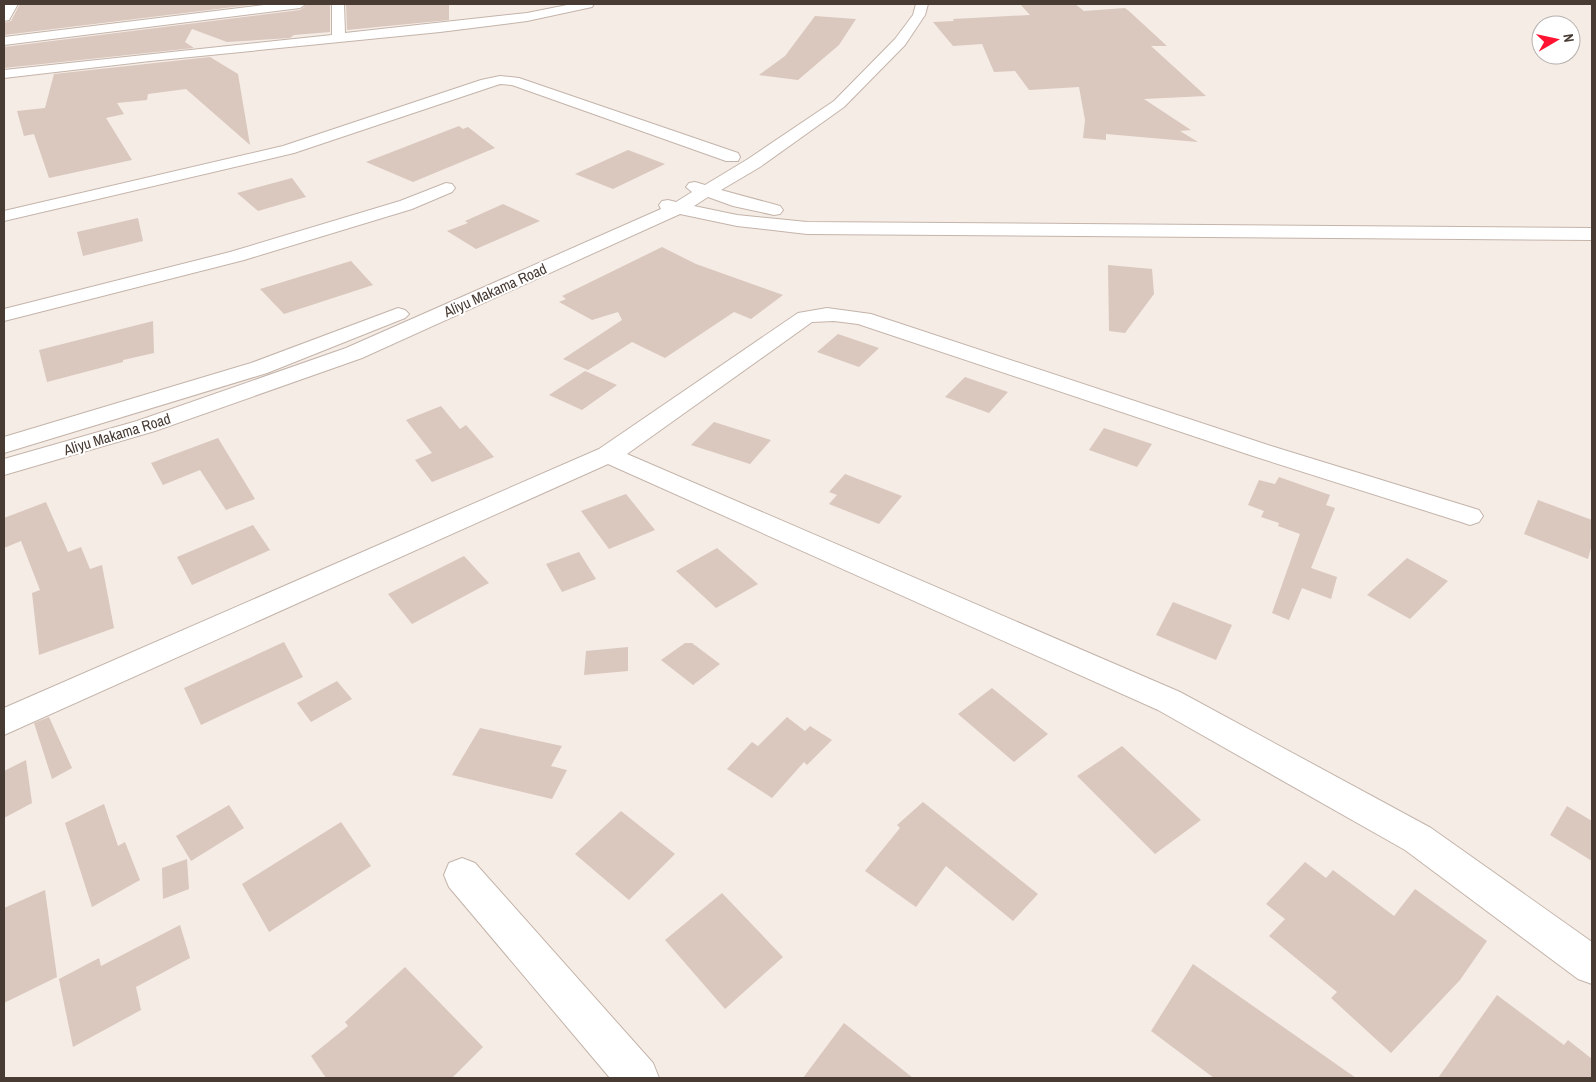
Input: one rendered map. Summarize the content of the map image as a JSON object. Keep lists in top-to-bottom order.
{
  "streets": {
    "street": ["Aliyu Makama Road"]
  },
  "north": "right"
}
